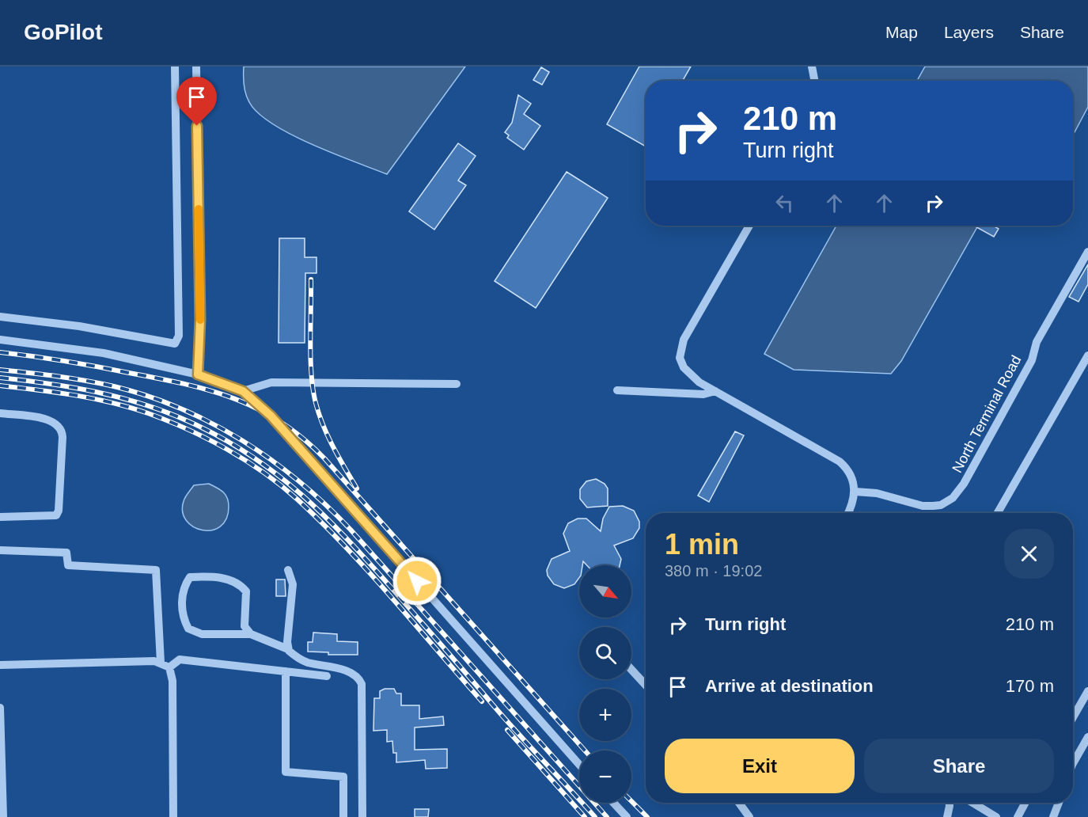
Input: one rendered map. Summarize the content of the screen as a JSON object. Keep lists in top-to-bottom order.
{
  "streets": {
    "street": ["North Terminal Road"]
  },
  "north": "bottom right",
  "page": {
    "header": "GoPilot",
    "nav": ["Map", "Layers", "Share"],
    "turn": ["210 m", "Turn right"],
    "heading": ["1 min", "380 m · 19:02"],
    "map_buttons": ["+", "−"],
    "list": [
      {
        "name": "Turn right",
        "value": "210 m"
      },
      {
        "name": "Arrive at destination",
        "value": "170 m"
      }
    ],
    "buttons": ["Exit", "Share"]
  }
}
